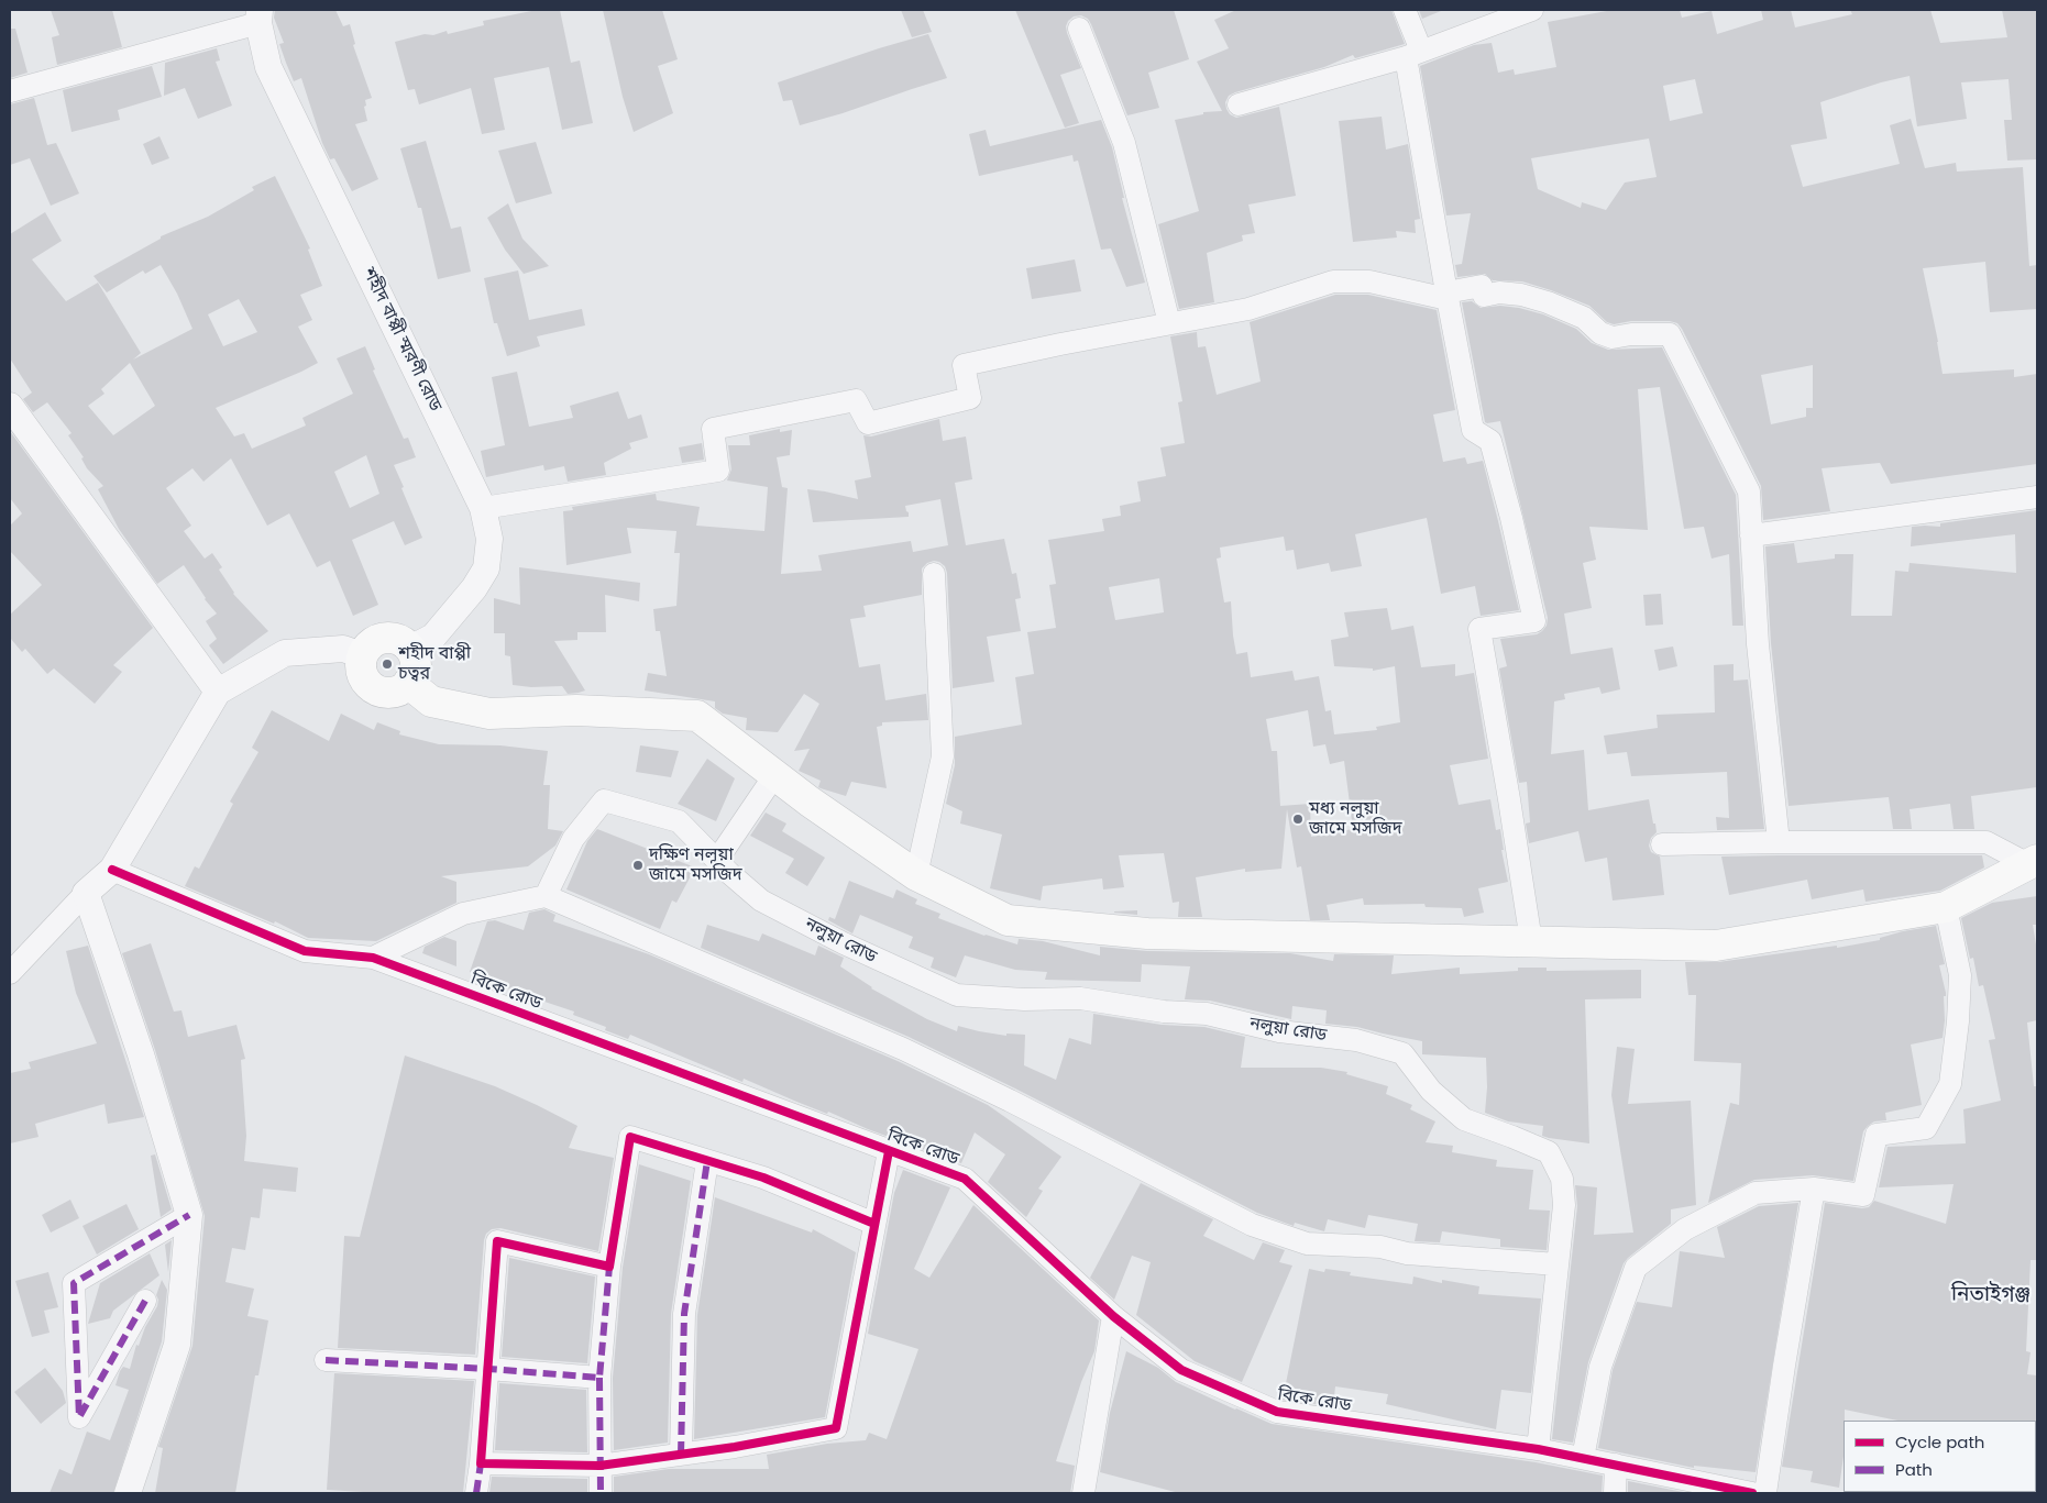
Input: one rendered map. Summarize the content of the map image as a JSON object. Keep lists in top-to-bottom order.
{
  "streets": {
    "street": ["শহীদ বাপ্পী স্মরণী রোড", "নলুয়া রোড", "বিকে রোড"]
  },
  "districts": ["নিতাইগঞ্জ"],
  "places": ["শহীদ বাপ্পী চত্বর", "মধ্য নলুয়া জামে মসজিদ", "দক্ষিণ নলুয়া জামে মসজিদ"],
  "legend": ["Cycle path", "Path"]
}
